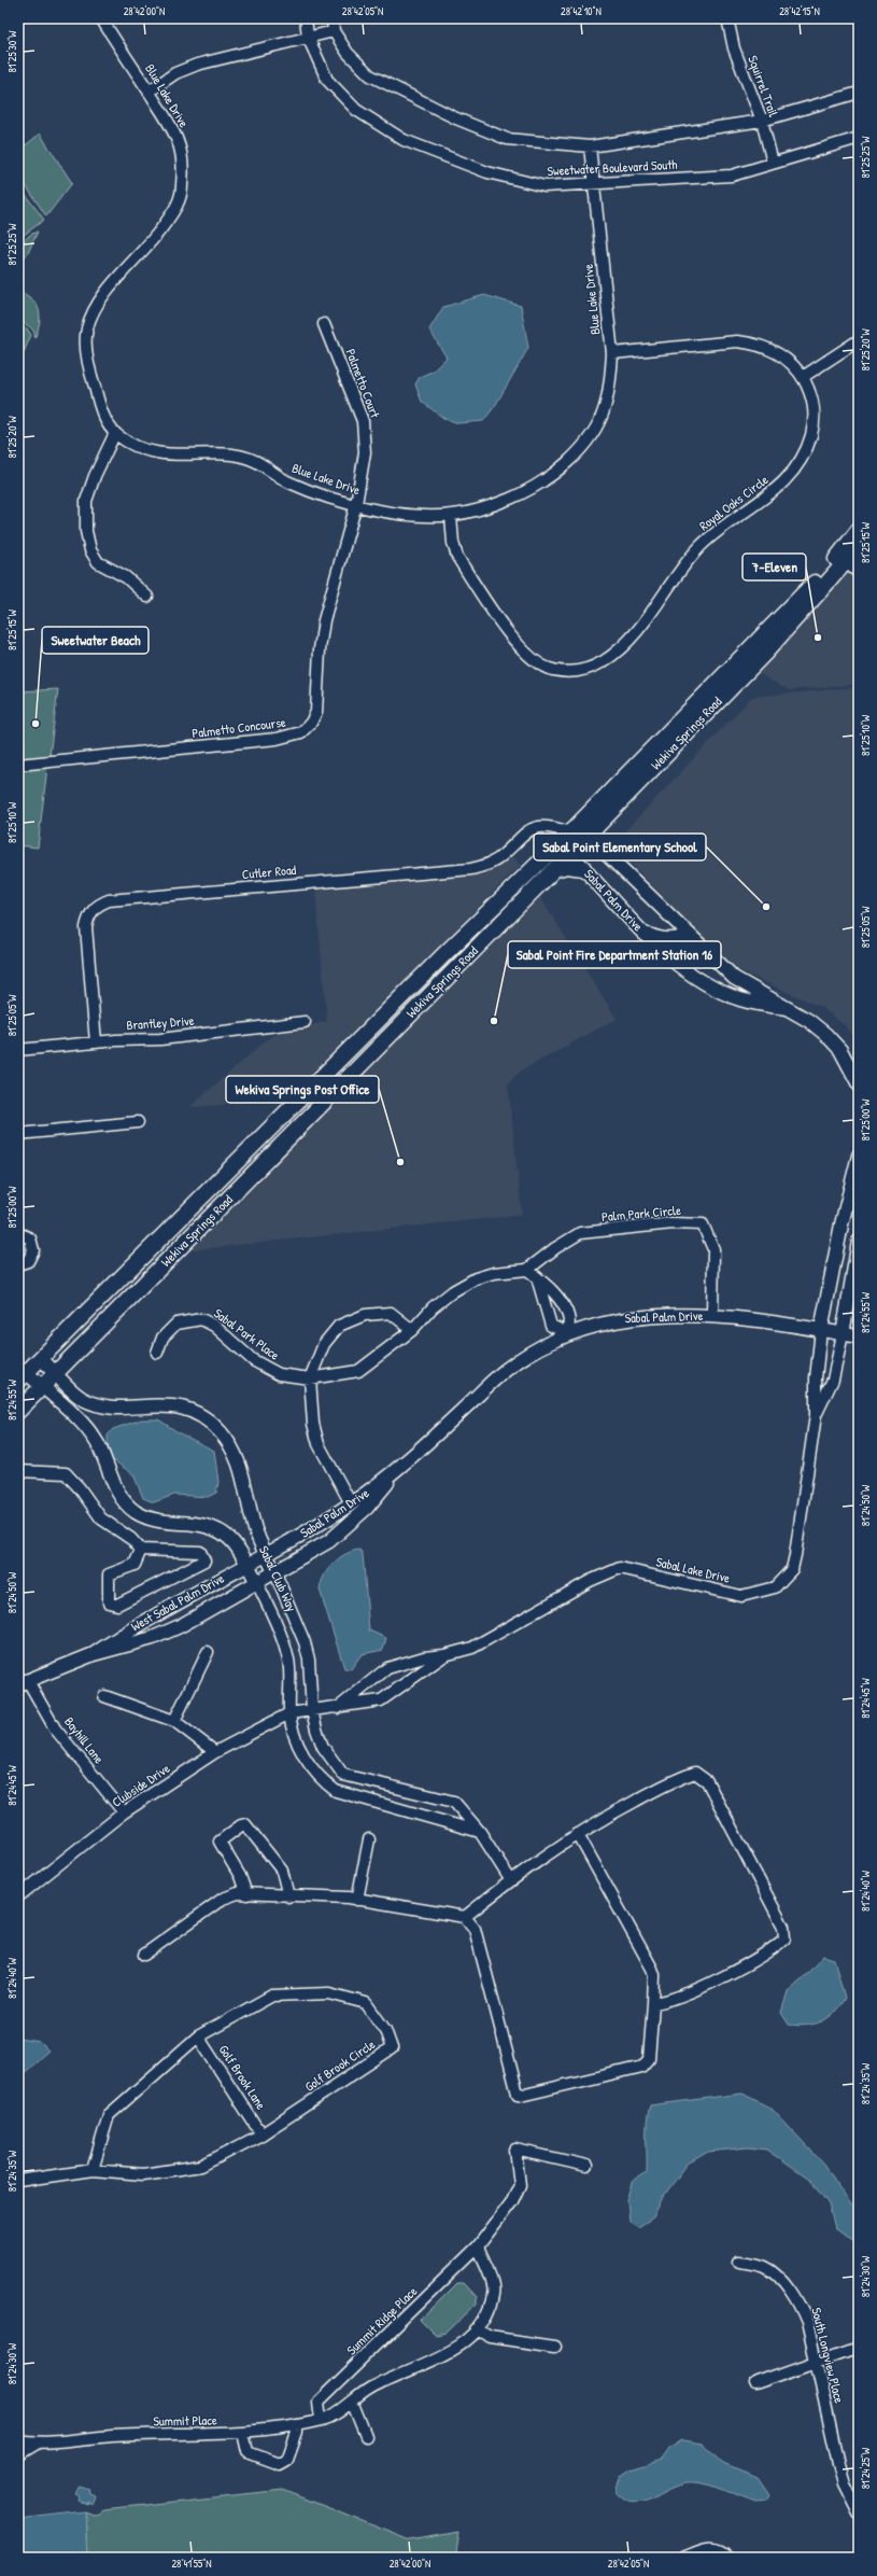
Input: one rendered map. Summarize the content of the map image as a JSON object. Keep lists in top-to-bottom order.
{
  "streets": {
    "main road": ["Wekiva Springs Road"],
    "street": [
      "Squirrel Trail",
      "Blue Lake Drive",
      "Sweetwater Boulevard South",
      "Palmetto Court",
      "Royal Oaks Circle",
      "Palmetto Concourse",
      "Cutler Road",
      "Sabal Palm Drive",
      "Brantley Drive",
      "Palm Park Circle",
      "Sabal Park Place",
      "Sabal Lake Drive",
      "Sabal Club Way",
      "West Sabal Palm Drive",
      "Bayhill Lane",
      "Clubside Drive",
      "Golf Brook Circle",
      "Golf Brook Lane",
      "Summit Ridge Place",
      "South Longview Place",
      "Summit Place"
    ]
  },
  "crossings": [
    ["Squirrel Trail", "Sweetwater Boulevard South"],
    ["Blue Lake Drive", "Sweetwater Boulevard South"],
    ["Blue Lake Drive", "Palmetto Court"],
    ["Blue Lake Drive", "Royal Oaks Circle"],
    ["Blue Lake Drive", "Palmetto Concourse"],
    ["Palmetto Court", "Palmetto Concourse"],
    ["Wekiva Springs Road", "Cutler Road"],
    ["Wekiva Springs Road", "Sabal Palm Drive"],
    ["Wekiva Springs Road", "Sabal Club Way"],
    ["Cutler Road", "Brantley Drive"],
    ["Sabal Palm Drive", "Palm Park Circle"],
    ["Sabal Palm Drive", "Sabal Lake Drive"],
    ["Sabal Palm Drive", "Sabal Club Way"],
    ["Sabal Palm Drive", "West Sabal Palm Drive"],
    ["Palm Park Circle", "Sabal Park Place"],
    ["Sabal Lake Drive", "Sabal Club Way"],
    ["Sabal Lake Drive", "Clubside Drive"],
    ["Sabal Club Way", "West Sabal Palm Drive"],
    ["Sabal Club Way", "Clubside Drive"],
    ["West Sabal Palm Drive", "Bayhill Lane"],
    ["Bayhill Lane", "Clubside Drive"],
    ["Golf Brook Circle", "Golf Brook Lane"],
    ["Summit Ridge Place", "Summit Place"]
  ],
  "places": [
    "7-Eleven",
    "Sweetwater Beach",
    "Sabal Point Elementary School",
    "Sabal Point Fire Department Station 16",
    "Wekiva Springs Post Office"
  ],
  "coordinates": [
    "28°42'00\"N",
    "28°42'05\"N",
    "28°42'10\"N",
    "28°42'15\"N",
    "81°25'30\"W",
    "81°25'25\"W",
    "81°25'20\"W",
    "81°25'15\"W",
    "81°25'10\"W",
    "81°25'05\"W",
    "81°25'00\"W",
    "81°24'55\"W",
    "81°24'50\"W",
    "81°24'45\"W",
    "81°24'40\"W",
    "81°24'35\"W",
    "81°24'30\"W",
    "81°24'25\"W",
    "28°41'55\"N"
  ]
}
